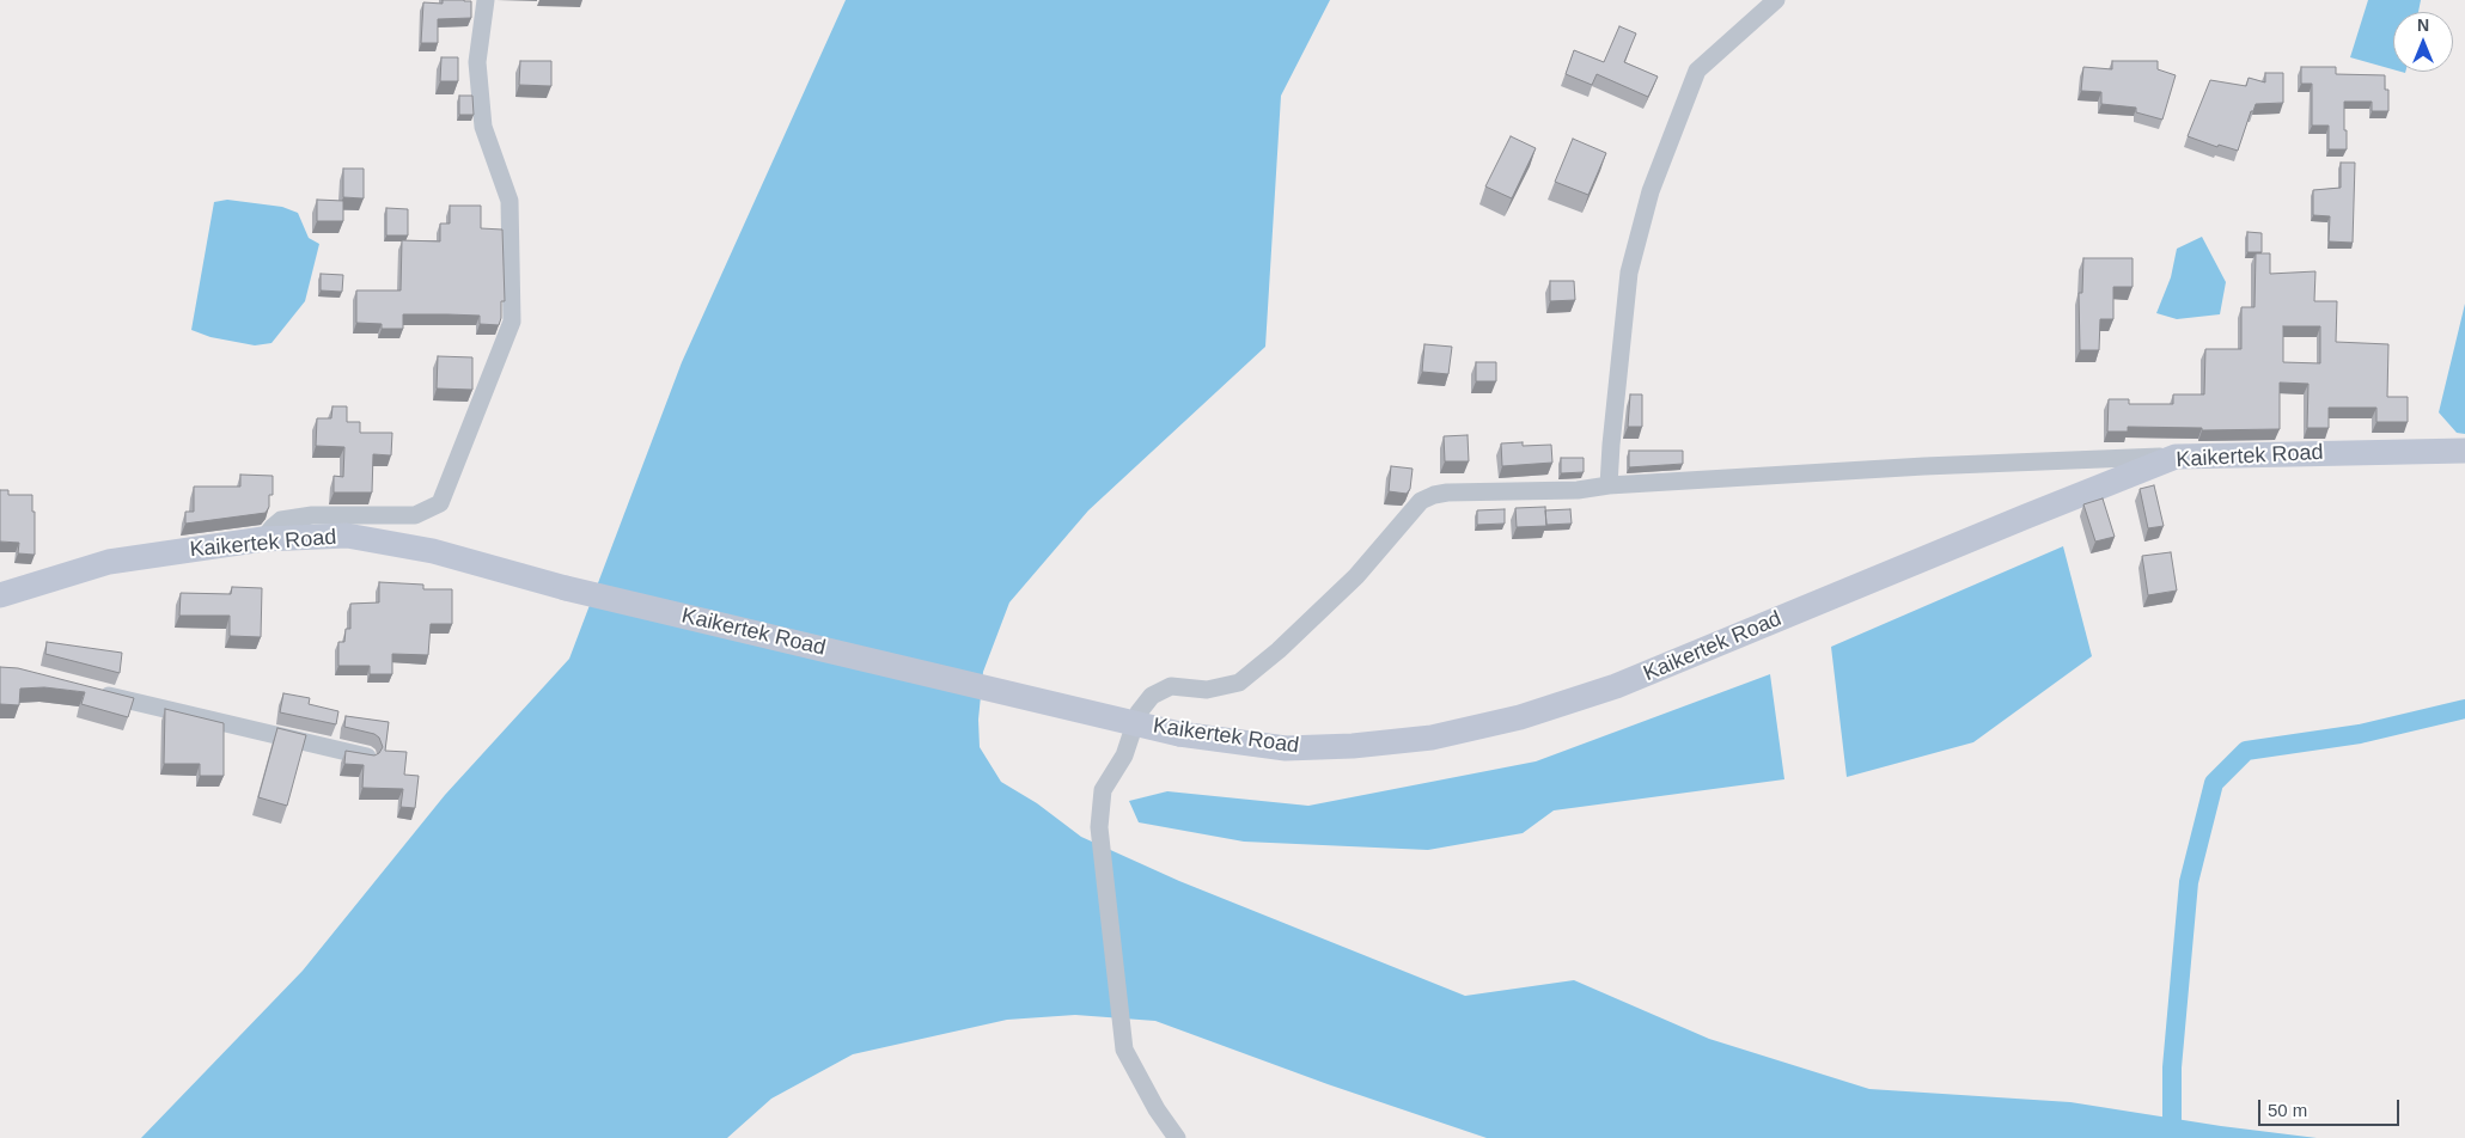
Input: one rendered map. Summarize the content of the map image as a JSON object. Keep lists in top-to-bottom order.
{
  "streets": {
    "main road": ["Kaikertek Road"]
  },
  "scale_bar": "50 m",
  "north": "top"
}
